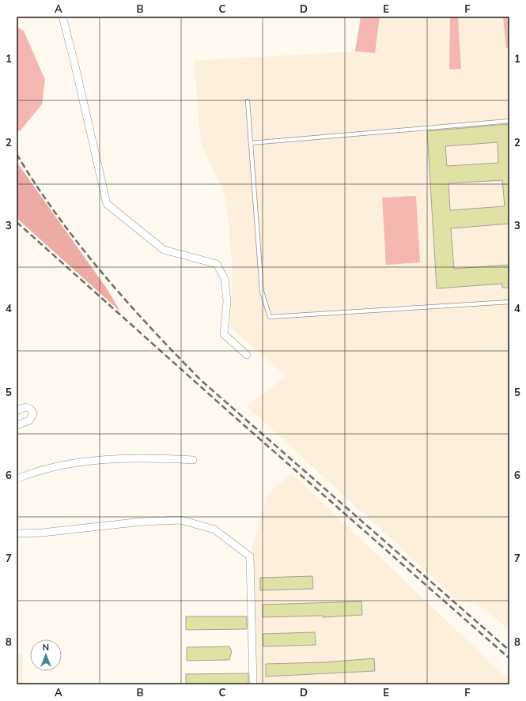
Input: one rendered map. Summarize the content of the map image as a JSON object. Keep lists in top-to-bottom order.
{
  "north": "top",
  "grid": {
    "columns": [
      "A",
      "B",
      "C",
      "D",
      "E",
      "F"
    ],
    "rows": [
      "1",
      "2",
      "3",
      "4",
      "5",
      "6",
      "7",
      "8"
    ]
  }
}
